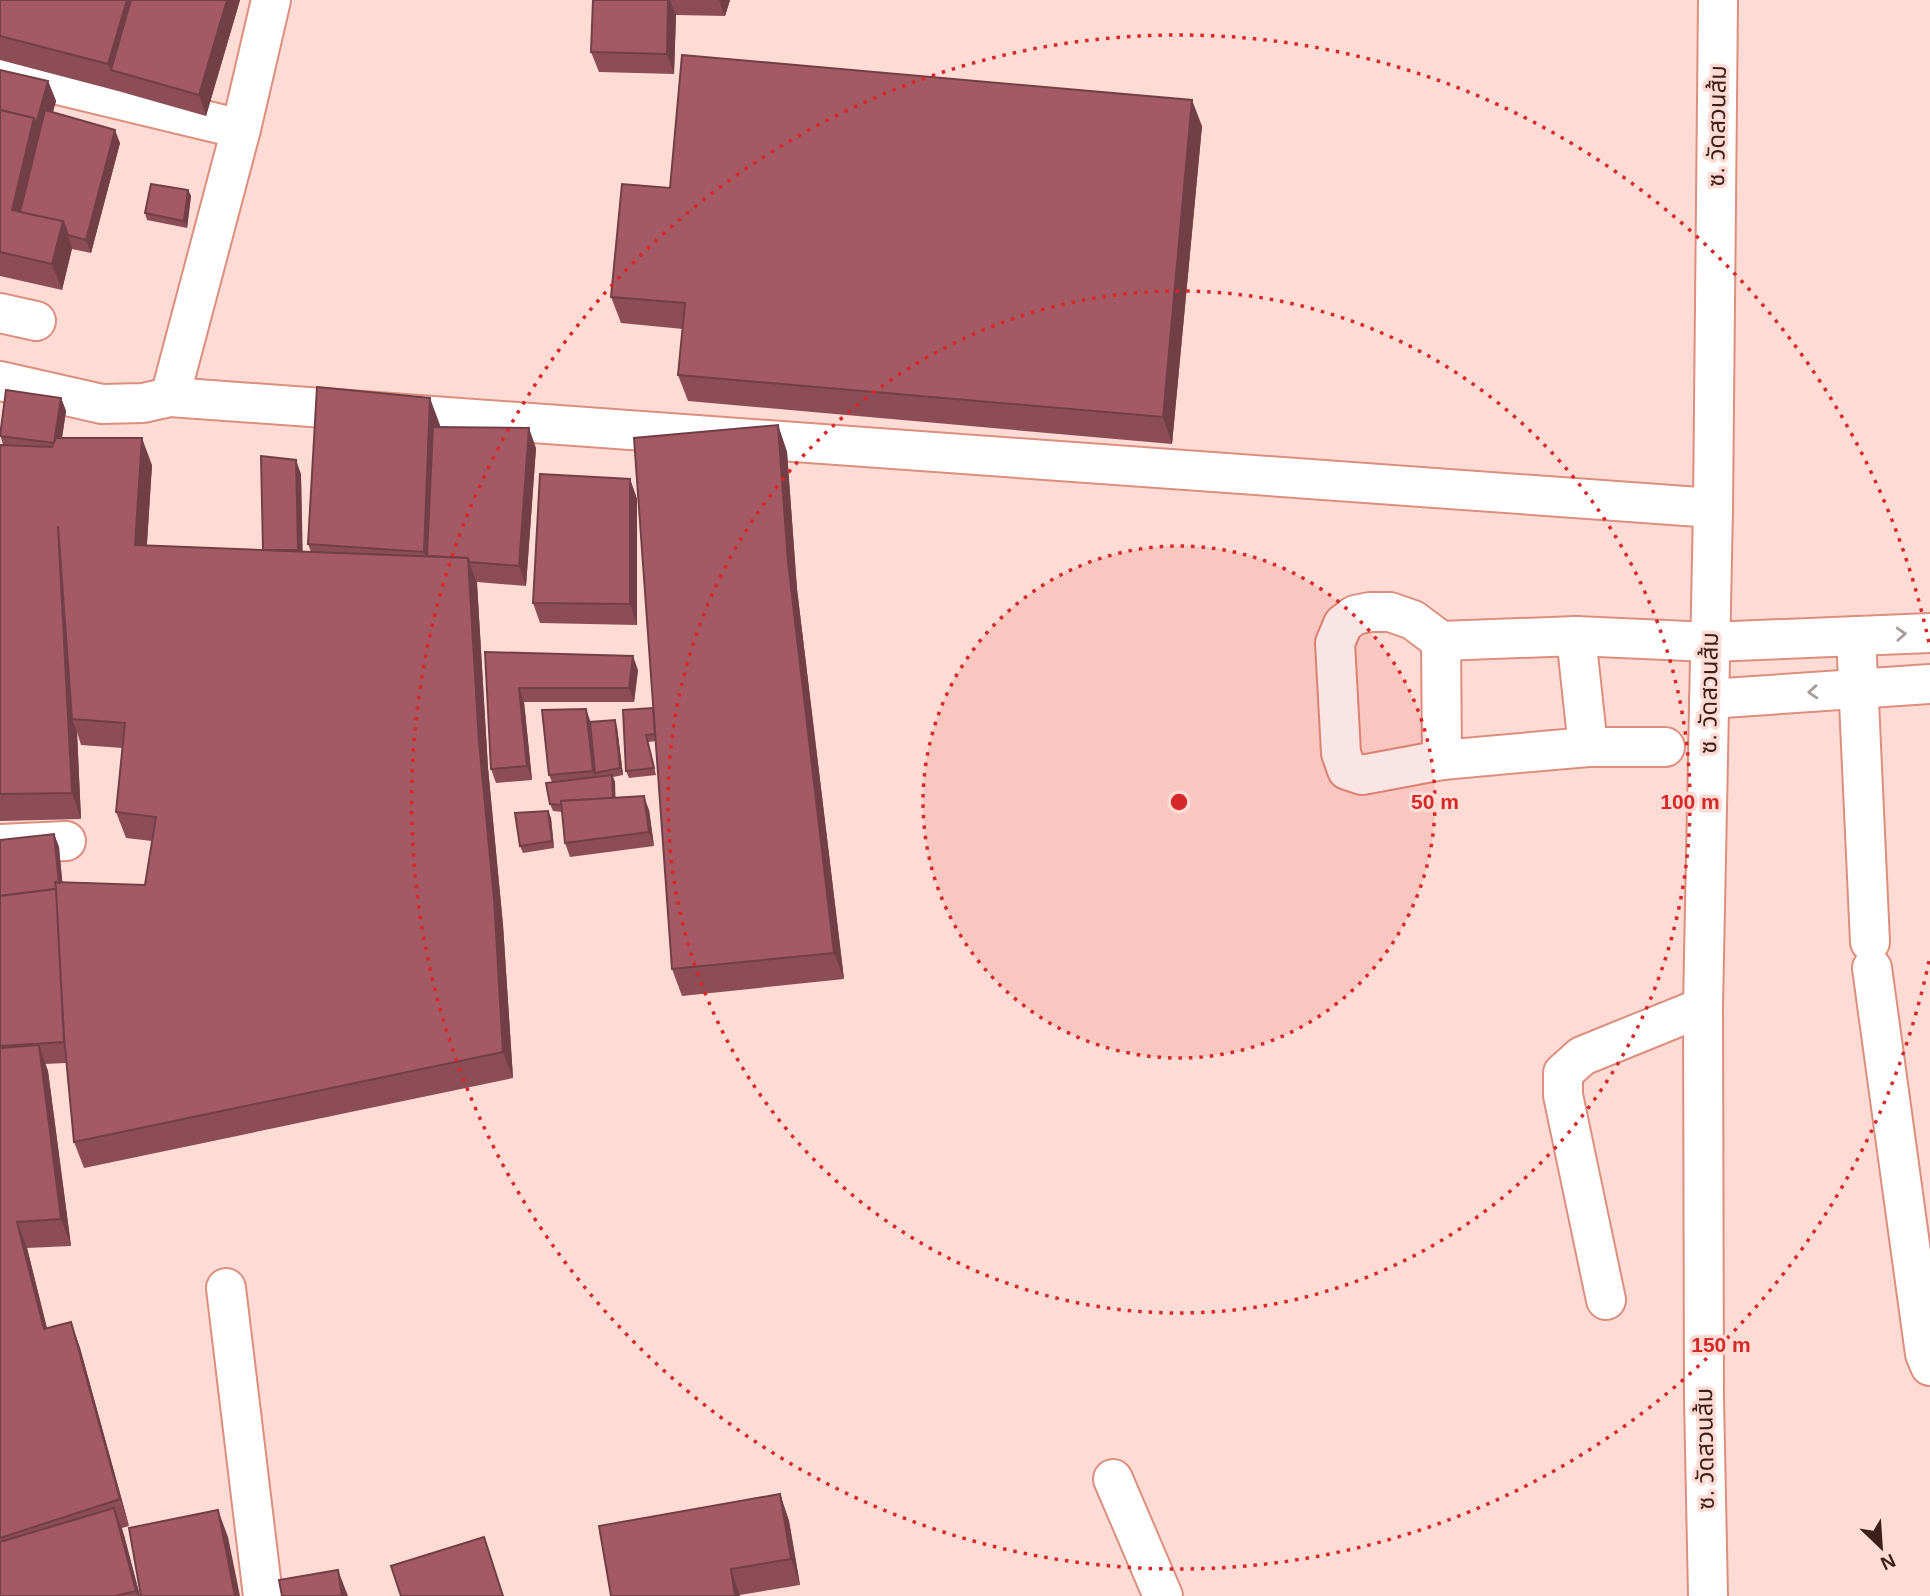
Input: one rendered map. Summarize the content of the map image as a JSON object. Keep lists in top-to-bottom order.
{
  "streets": {
    "street": ["ซ. วัดสวนส้ม"]
  },
  "north": "bottom right",
  "rings": ["50 m", "100 m", "150 m"]
}
